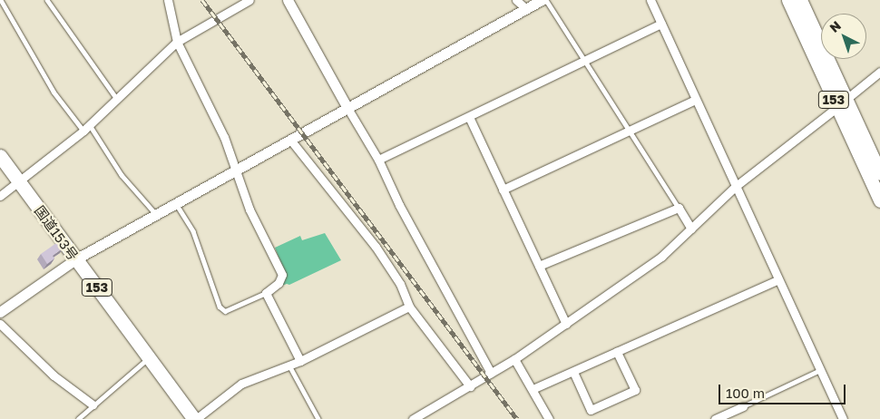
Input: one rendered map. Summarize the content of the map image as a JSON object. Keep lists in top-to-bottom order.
{
  "streets": {
    "highway": ["153", "国道153号"]
  },
  "scale_bar": "100 m",
  "north": "top left"
}
